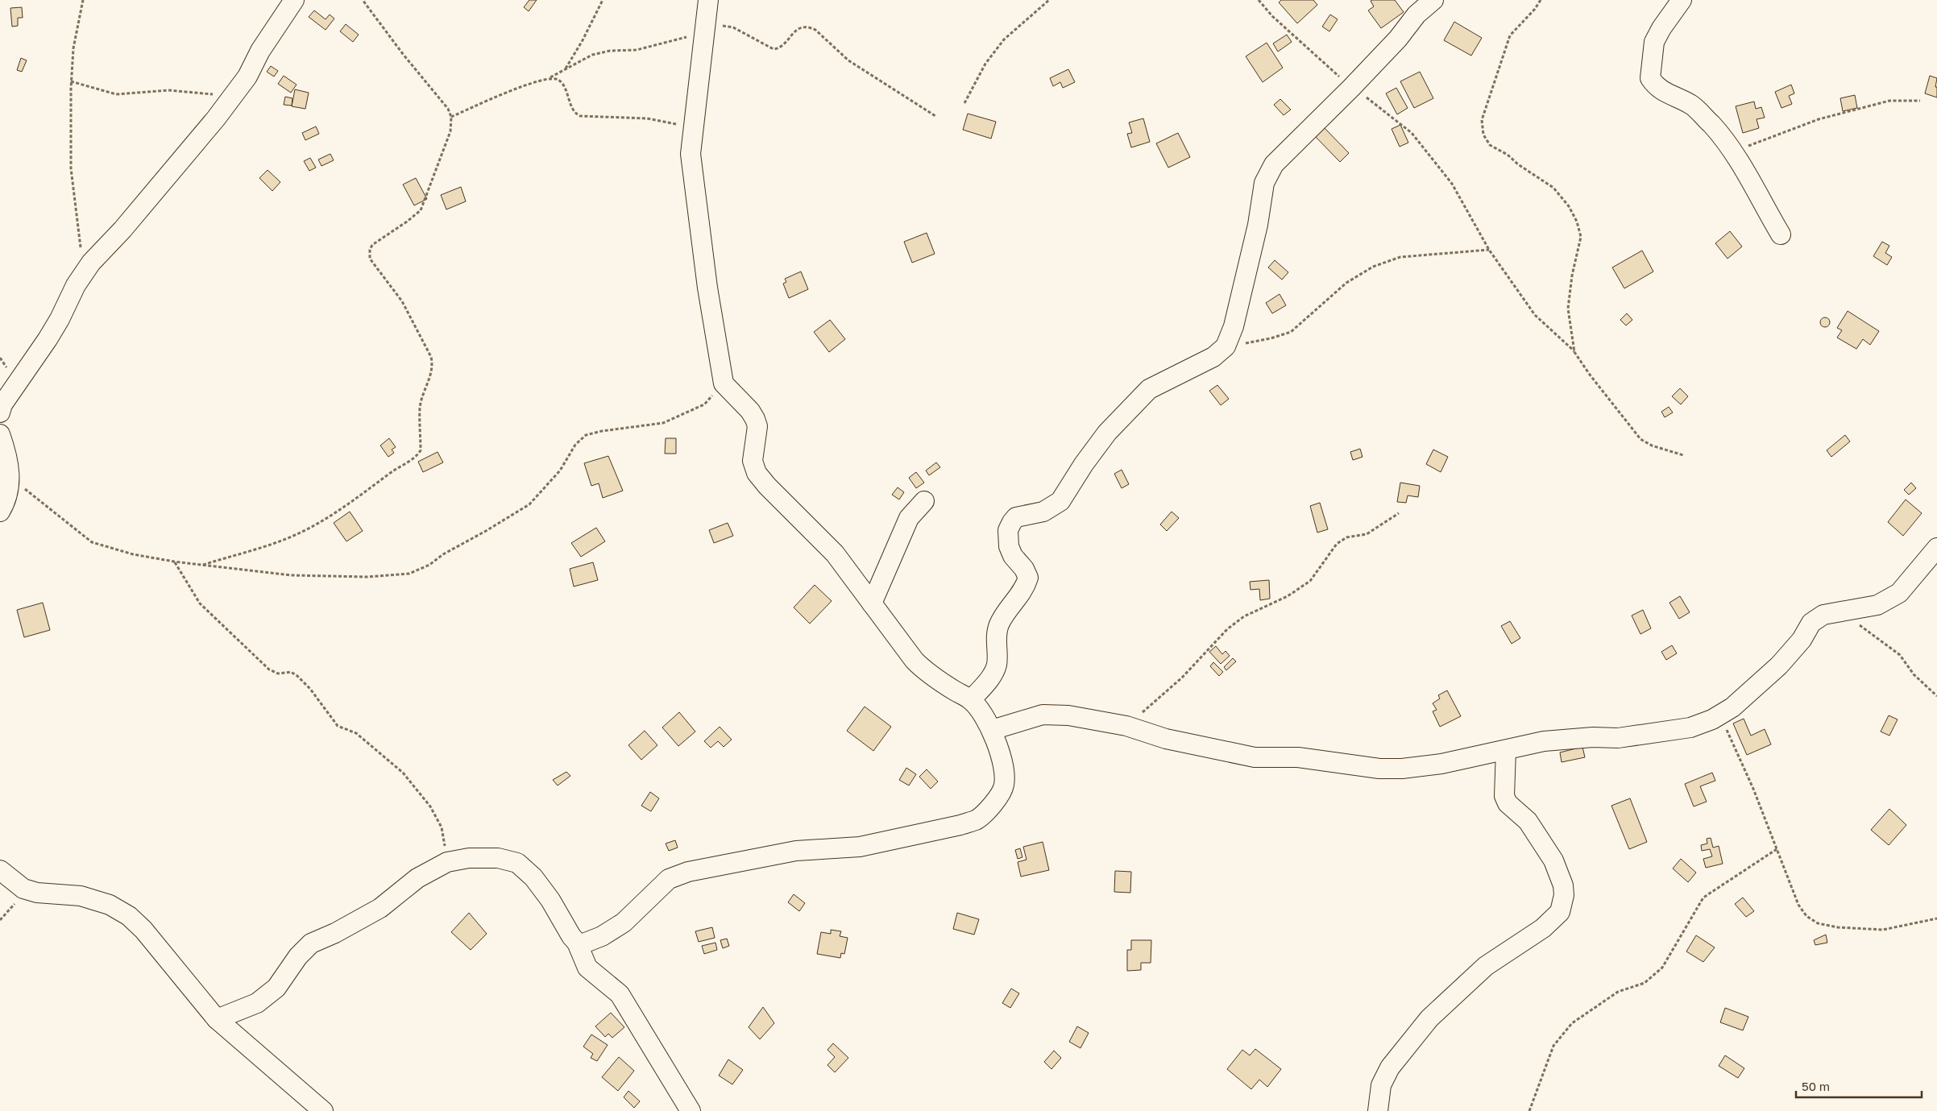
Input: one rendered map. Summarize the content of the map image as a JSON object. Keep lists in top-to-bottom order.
{
  "scale_bar": "50 m"
}
